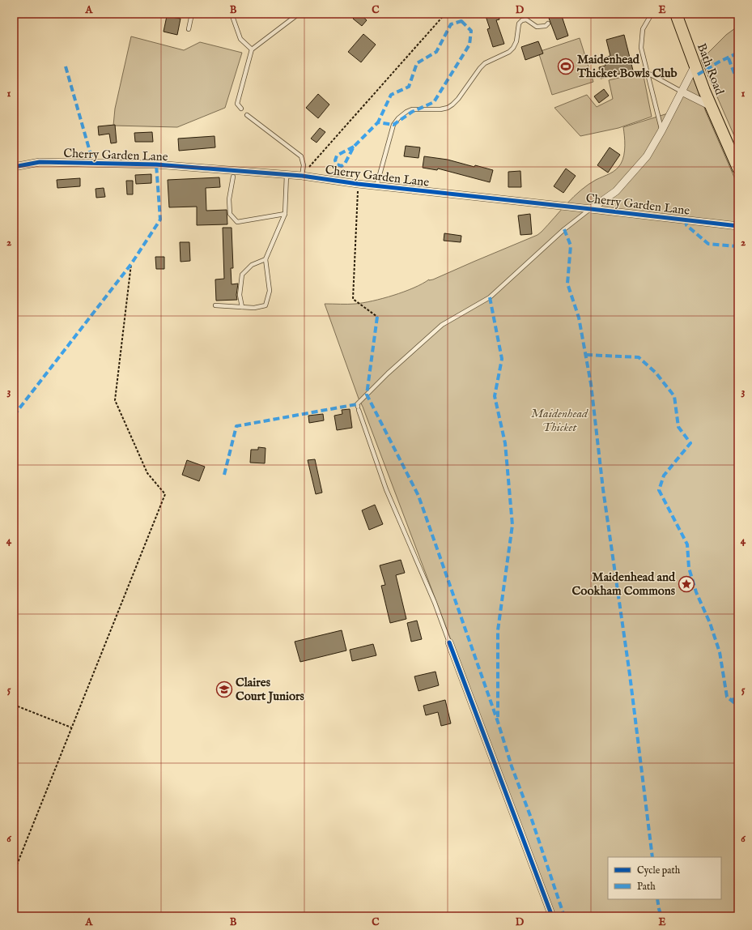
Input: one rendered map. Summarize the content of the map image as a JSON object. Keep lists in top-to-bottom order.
{
  "streets": {
    "main road": ["Bath Road"],
    "street": ["Cherry Garden Lane"]
  },
  "crossings": [
    ["Bath Road", "Cherry Garden Lane"]
  ],
  "parks": ["Maidenhead Thicket"],
  "places": {
    "sports": ["Maidenhead Thicket Bowls Club"],
    "place": ["Maidenhead and Cookham Commons"],
    "school or university": ["Claires Court Juniors"]
  },
  "legend": ["Cycle path", "Path"],
  "grid": {
    "columns": [
      "A",
      "B",
      "C",
      "D",
      "E"
    ],
    "rows": [
      "1",
      "2",
      "3",
      "4",
      "5",
      "6"
    ]
  }
}
